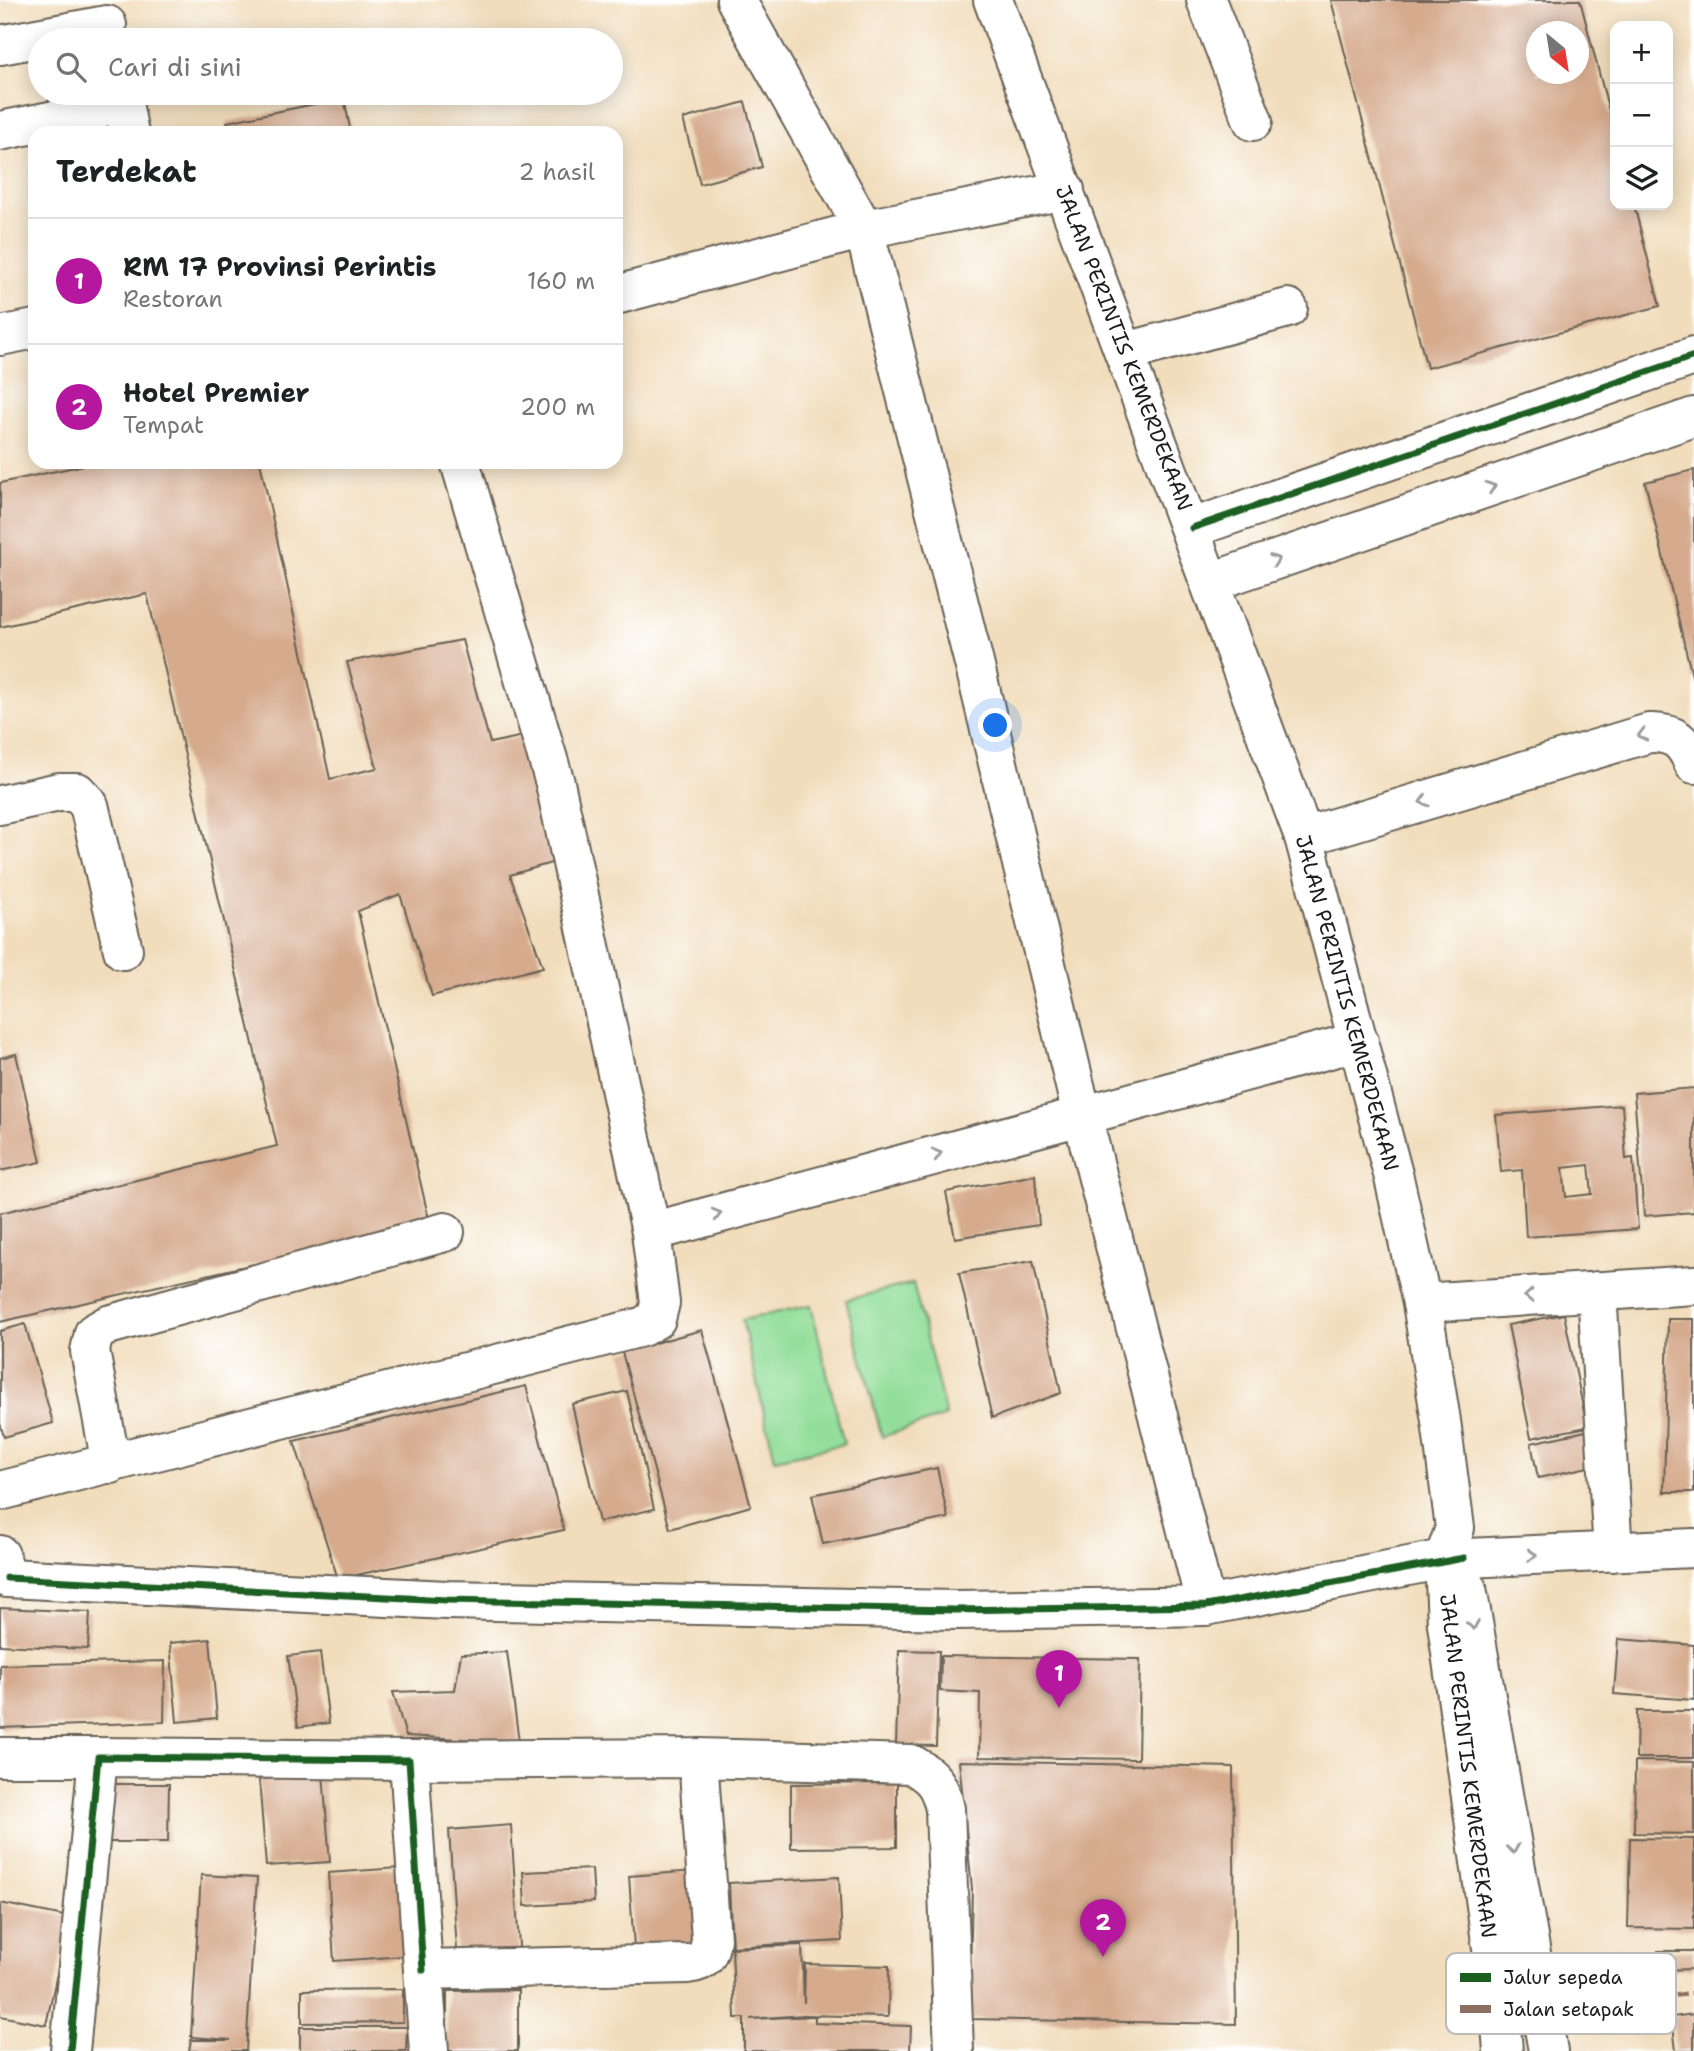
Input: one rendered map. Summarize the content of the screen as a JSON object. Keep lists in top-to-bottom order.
{
  "streets": {
    "main road": ["JALAN PERINTIS KEMERDEKAAN"]
  },
  "legend": ["Jalur sepeda", "Jalan setapak"],
  "north": "bottom right",
  "page": {
    "map_buttons": ["+", "−"],
    "search": "Cari di sini",
    "heading": ["Terdekat", "2 hasil"],
    "list": [
      {
        "mark": "1",
        "name": "RM 17 Provinsi Perintis",
        "note": "Restoran",
        "value": "160 m"
      },
      {
        "mark": "2",
        "name": "Hotel Premier",
        "note": "Tempat",
        "value": "200 m"
      }
    ],
    "pins": ["1", "2"]
  }
}
